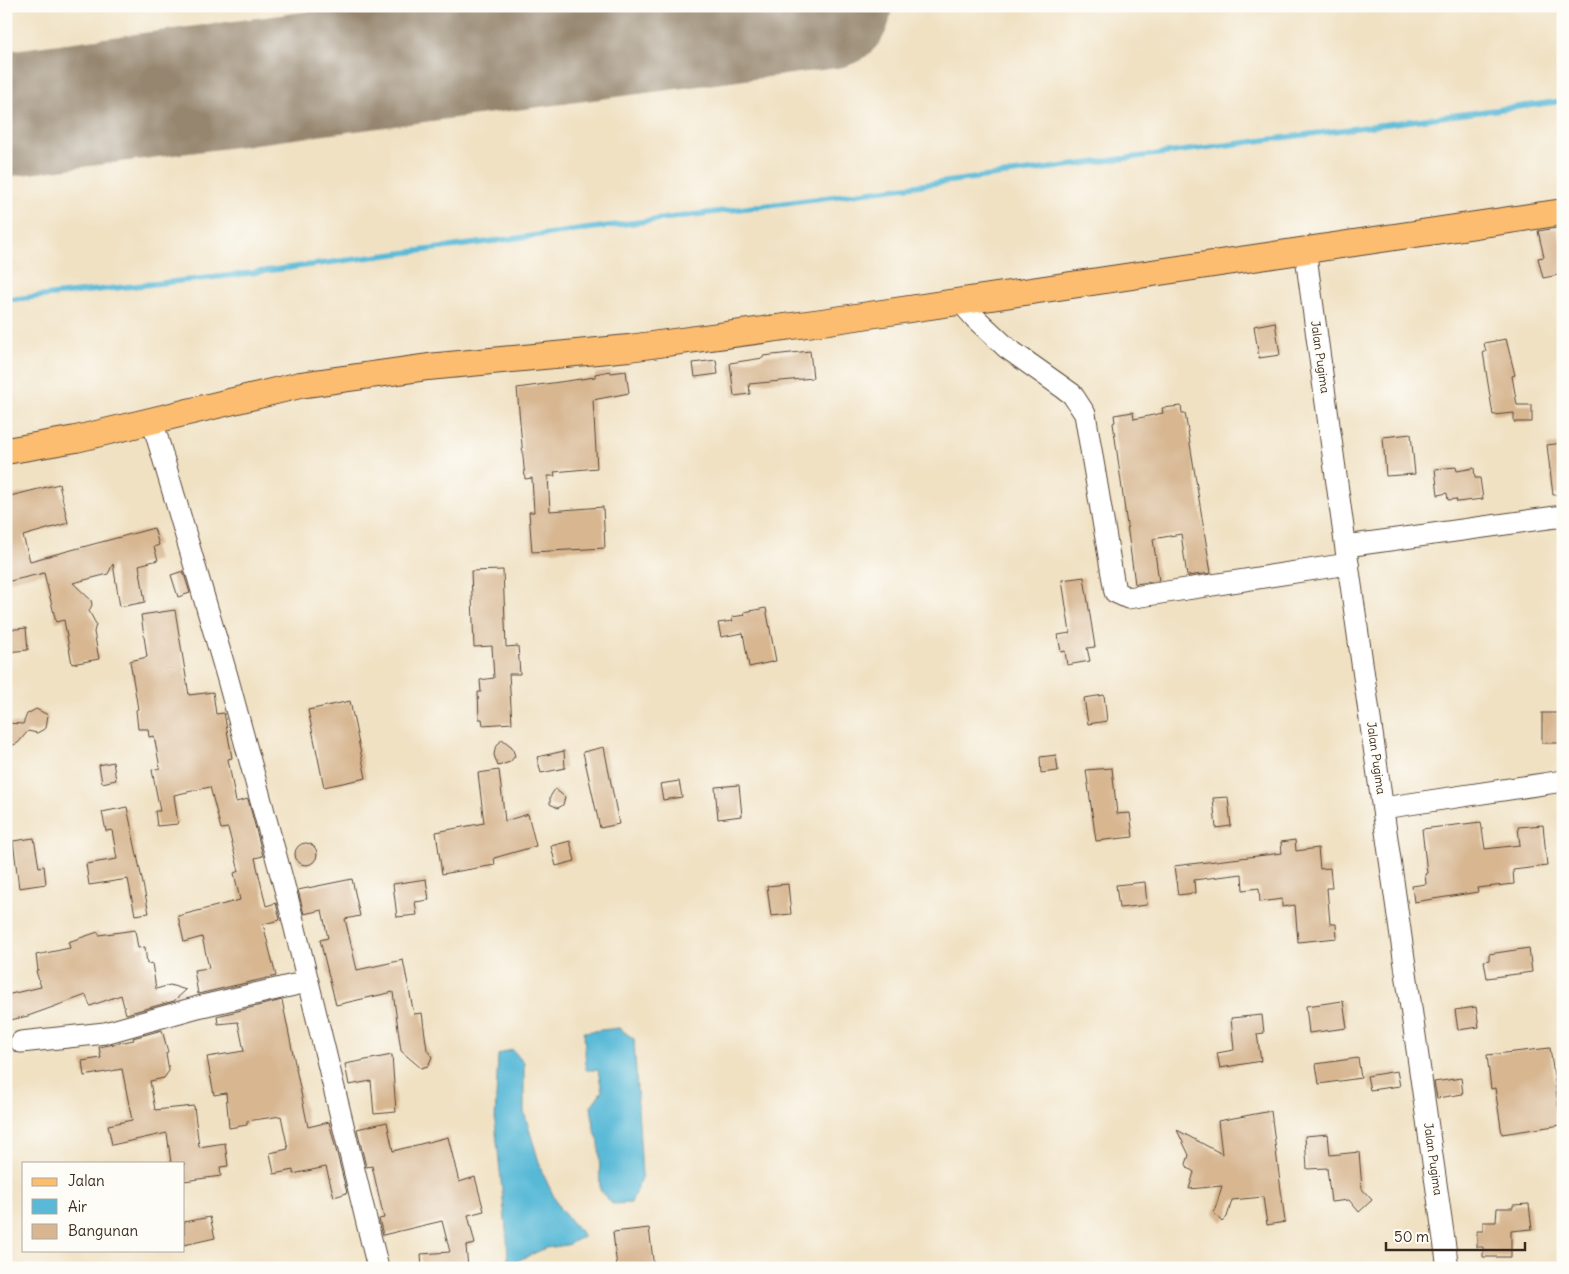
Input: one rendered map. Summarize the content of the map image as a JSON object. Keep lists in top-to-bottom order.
{
  "streets": {
    "street": ["Jalan Pugima"]
  },
  "legend": ["Jalan", "Air", "Bangunan"],
  "scale_bar": "50 m"
}
